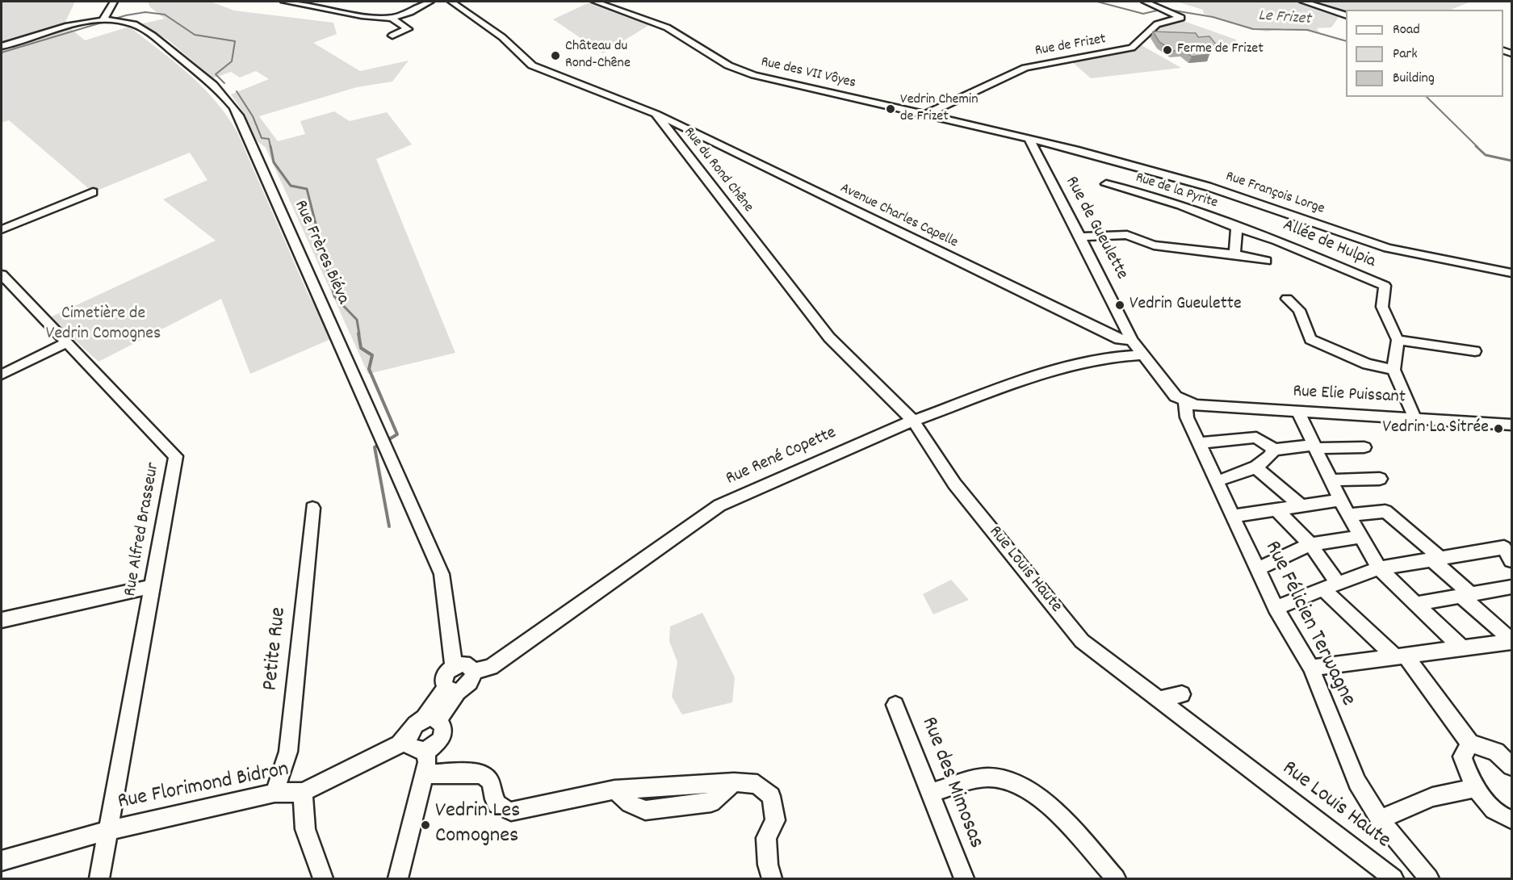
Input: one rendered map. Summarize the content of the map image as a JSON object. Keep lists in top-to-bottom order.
{
  "streets": {
    "street": [
      "Rue de Frizet",
      "Rue des VII Vôyes",
      "Rue du Rond Chêne",
      "Rue de la Pyrite",
      "Rue François Lorge",
      "Avenue Charles Capelle",
      "Rue de Gueulette",
      "Allée de Hulpia",
      "Rue Frères Biéva",
      "Rue Elie Puissant",
      "Rue René Copette",
      "Rue Alfred Brasseur",
      "Rue Louis Haute",
      "Rue Félicien Terwagne",
      "Petite Rue",
      "Rue des Mimosas",
      "Rue Florimond Bidron"
    ]
  },
  "crossings": [
    ["Rue de Frizet", "Rue des VII Vôyes"],
    ["Rue des VII Vôyes", "Rue François Lorge"],
    ["Rue des VII Vôyes", "Rue de Gueulette"],
    ["Rue du Rond Chêne", "Avenue Charles Capelle"],
    ["Rue du Rond Chêne", "Rue René Copette"],
    ["Rue du Rond Chêne", "Rue Louis Haute"],
    ["Rue de la Pyrite", "Allée de Hulpia"],
    ["Rue François Lorge", "Rue de Gueulette"],
    ["Avenue Charles Capelle", "Rue de Gueulette"],
    ["Rue de Gueulette", "Rue Elie Puissant"],
    ["Rue de Gueulette", "Rue René Copette"],
    ["Rue de Gueulette", "Rue Félicien Terwagne"],
    ["Rue Frères Biéva", "Rue René Copette"],
    ["Rue Frères Biéva", "Rue Florimond Bidron"],
    ["Rue Elie Puissant", "Rue Félicien Terwagne"],
    ["Rue René Copette", "Rue Louis Haute"],
    ["Rue René Copette", "Rue Florimond Bidron"],
    ["Rue Alfred Brasseur", "Rue Florimond Bidron"],
    ["Petite Rue", "Rue Florimond Bidron"]
  ],
  "water": ["Le Frizet"],
  "parks": ["Cimetière de Vedrin Comognes"],
  "places": [
    "Ferme de Frizet",
    "Château du Rond-Chêne",
    "Vedrin Chemin de Frizet",
    "Vedrin Gueulette",
    "Vedrin La Sitrée",
    "Vedrin Les Comognes"
  ],
  "legend": ["Road", "Park", "Building"]
}
